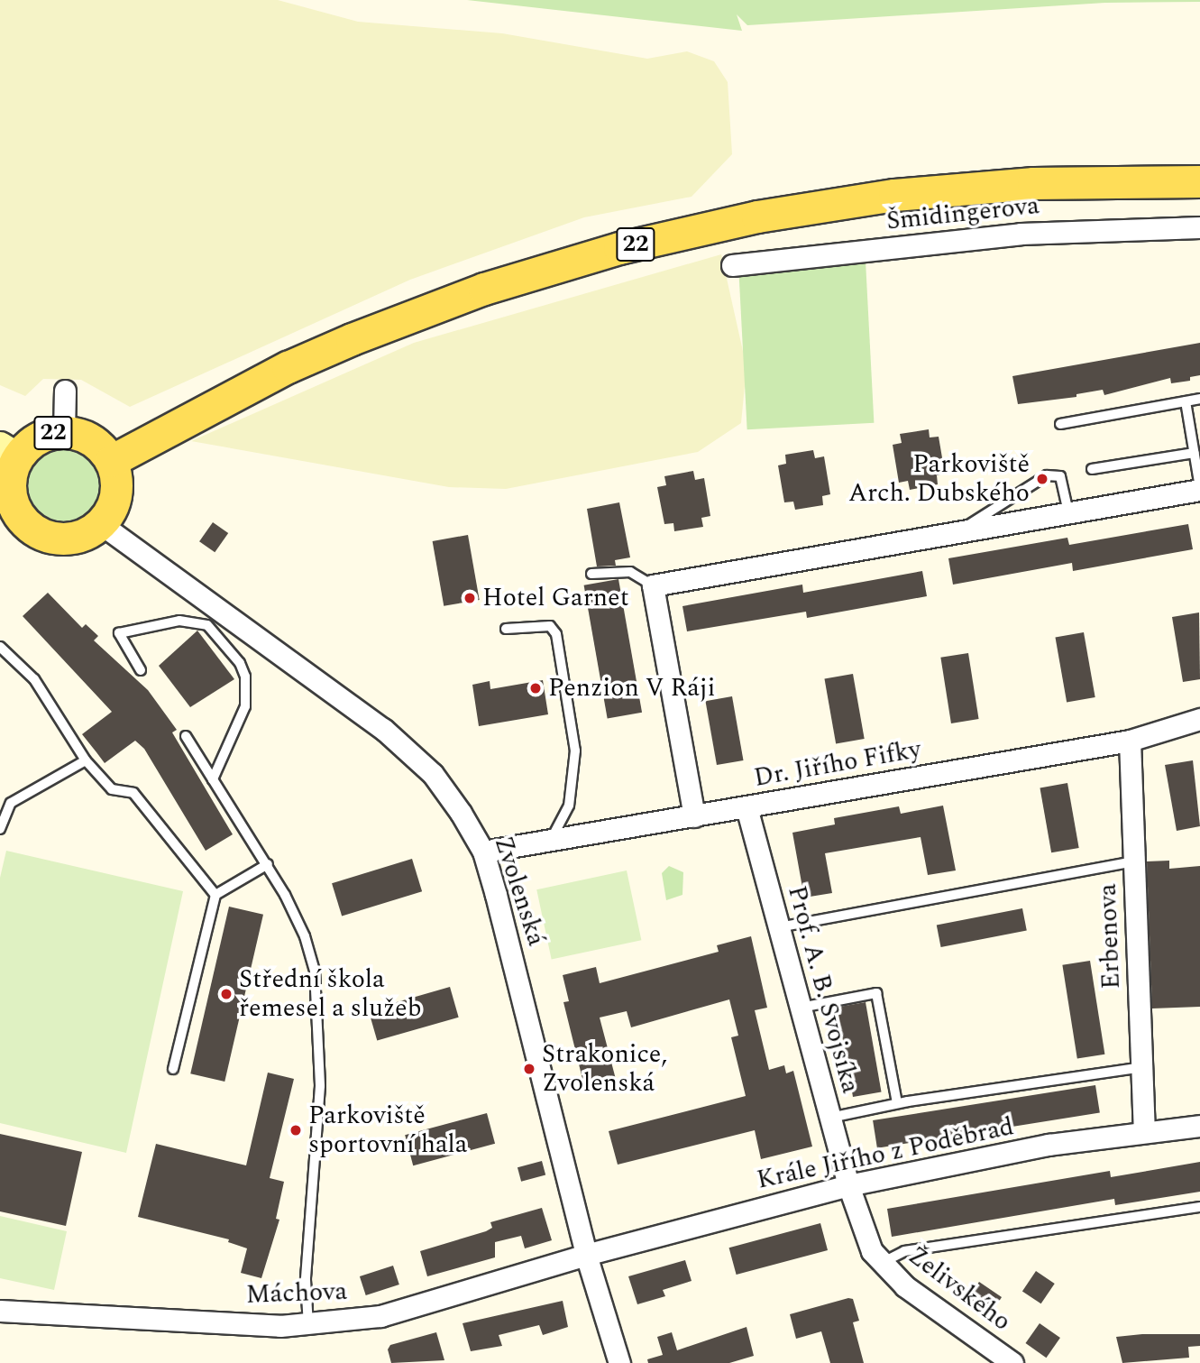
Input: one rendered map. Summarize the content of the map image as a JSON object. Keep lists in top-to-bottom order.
{
  "streets": {
    "main road": ["22"],
    "street": [
      "Šmidingerova",
      "Dr. Jiřího Fifky",
      "Zvolenská",
      "Erbenova",
      "Prof. A. B. Svojsíka",
      "Krále Jiřího z Poděbrad",
      "Želivského",
      "Máchova"
    ]
  },
  "crossings": [
    ["22", "Zvolenská"],
    ["Dr. Jiřího Fifky", "Zvolenská"],
    ["Dr. Jiřího Fifky", "Erbenova"],
    ["Dr. Jiřího Fifky", "Prof. A. B. Svojsíka"],
    ["Zvolenská", "Krále Jiřího z Poděbrad"],
    ["Zvolenská", "Máchova"],
    ["Erbenova", "Krále Jiřího z Poděbrad"],
    ["Prof. A. B. Svojsíka", "Krále Jiřího z Poděbrad"],
    ["Prof. A. B. Svojsíka", "Želivského"],
    ["Krále Jiřího z Poděbrad", "Želivského"],
    ["Krále Jiřího z Poděbrad", "Máchova"]
  ],
  "places": [
    "Parkoviště Arch. Dubského",
    "Hotel Garnet",
    "Penzion V Ráji",
    "Střední škola řemesel a služeb",
    "Strakonice, Zvolenská",
    "Parkoviště sportovní hala"
  ]
}
